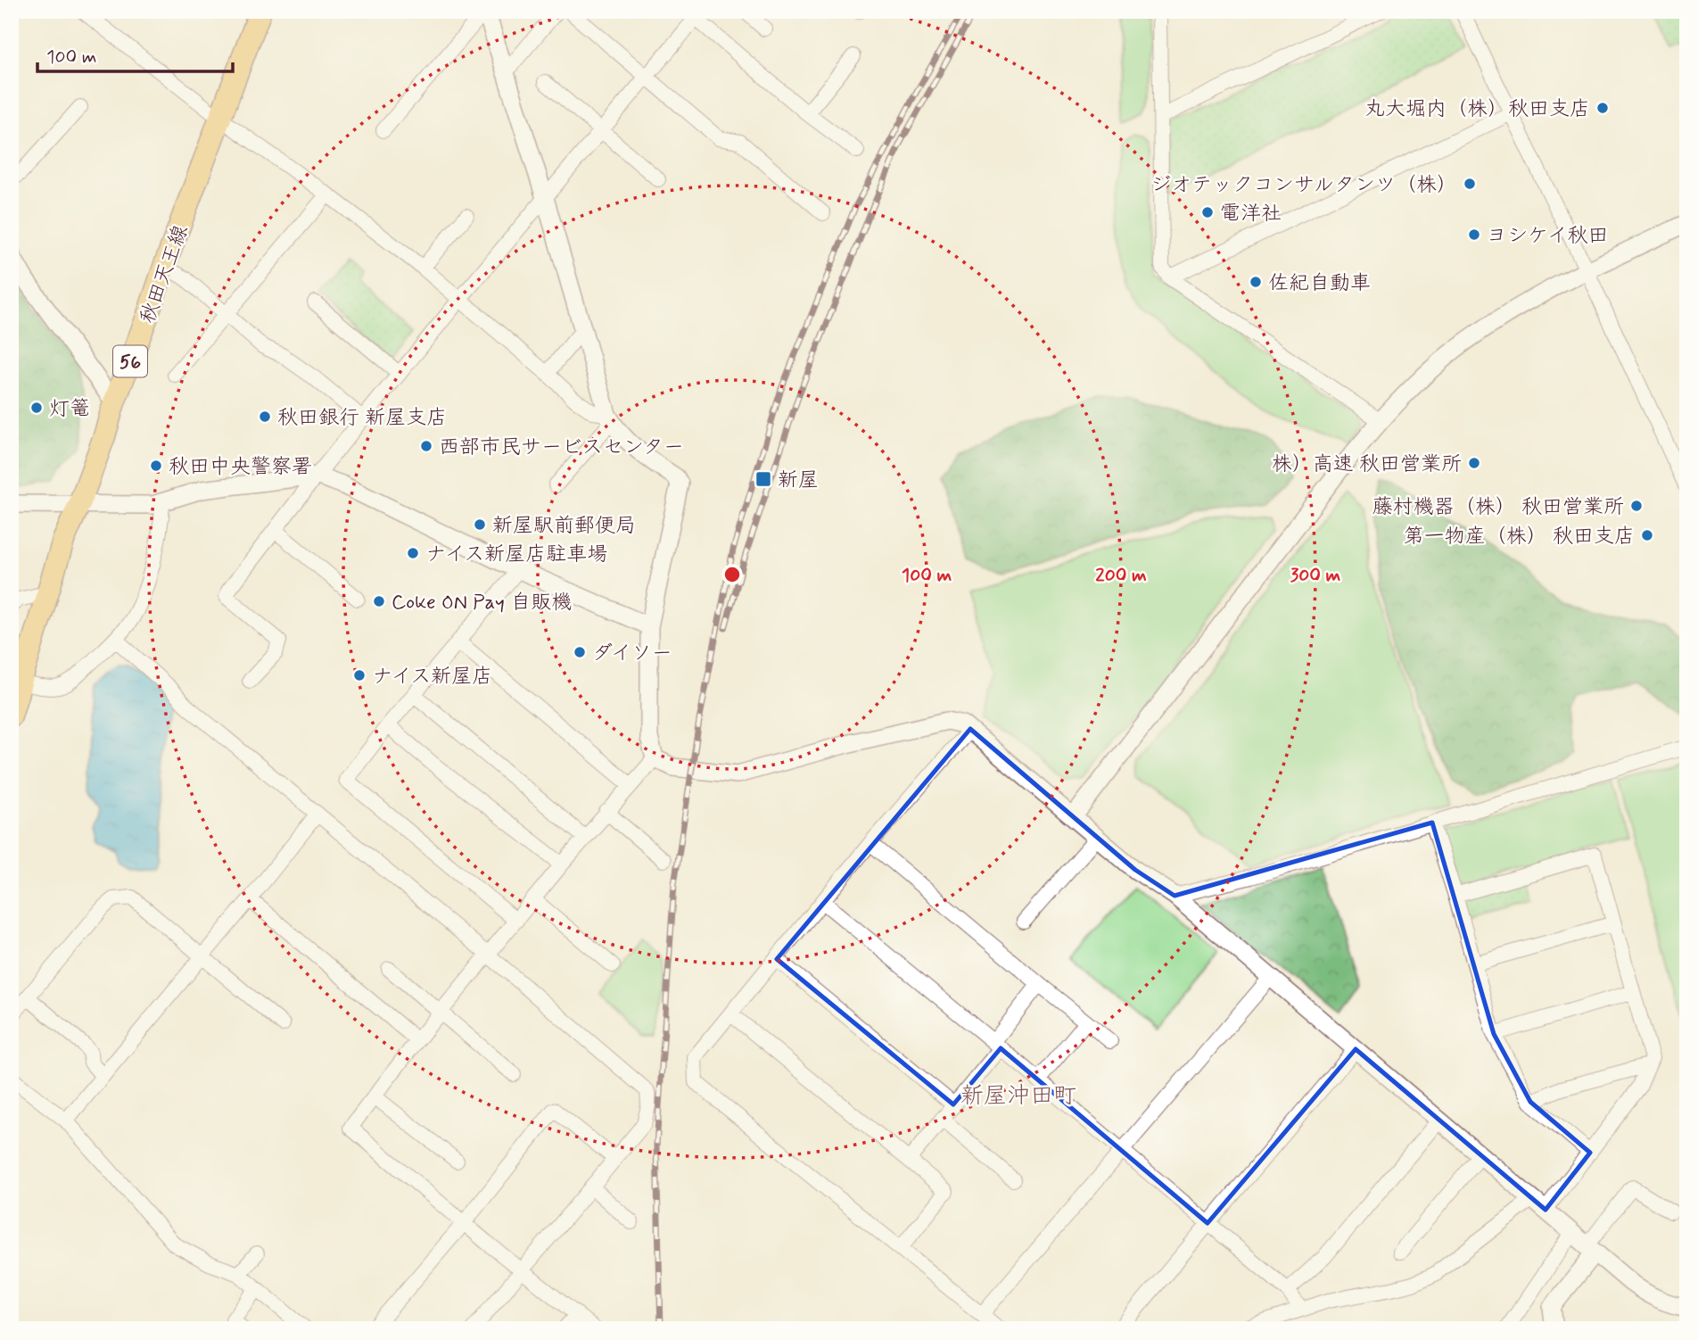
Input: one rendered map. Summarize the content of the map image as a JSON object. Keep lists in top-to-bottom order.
{
  "streets": {
    "main road": ["秋田天王線", "56"]
  },
  "districts": ["新屋沖田町"],
  "places": {
    "other": [
      "丸大堀内（株）秋田支店",
      "ジオテックコンサルタンツ（株）",
      "電洋社",
      "ヨシケイ秋田",
      "佐紀自動車",
      "灯篭",
      "秋田銀行 新屋支店",
      "西部市民サービスセンター",
      "株）高速 秋田営業所",
      "秋田中央警察署",
      "藤村機器（株） 秋田営業所",
      "新屋駅前郵便局",
      "第一物産（株） 秋田支店",
      "ナイス新屋店駐車場",
      "Coke ON Pay 自販機",
      "ダイソー",
      "ナイス新屋店"
    ],
    "transit": ["新屋"]
  },
  "scale_bar": "100 m",
  "rings": ["100 m", "200 m", "300 m"]
}
